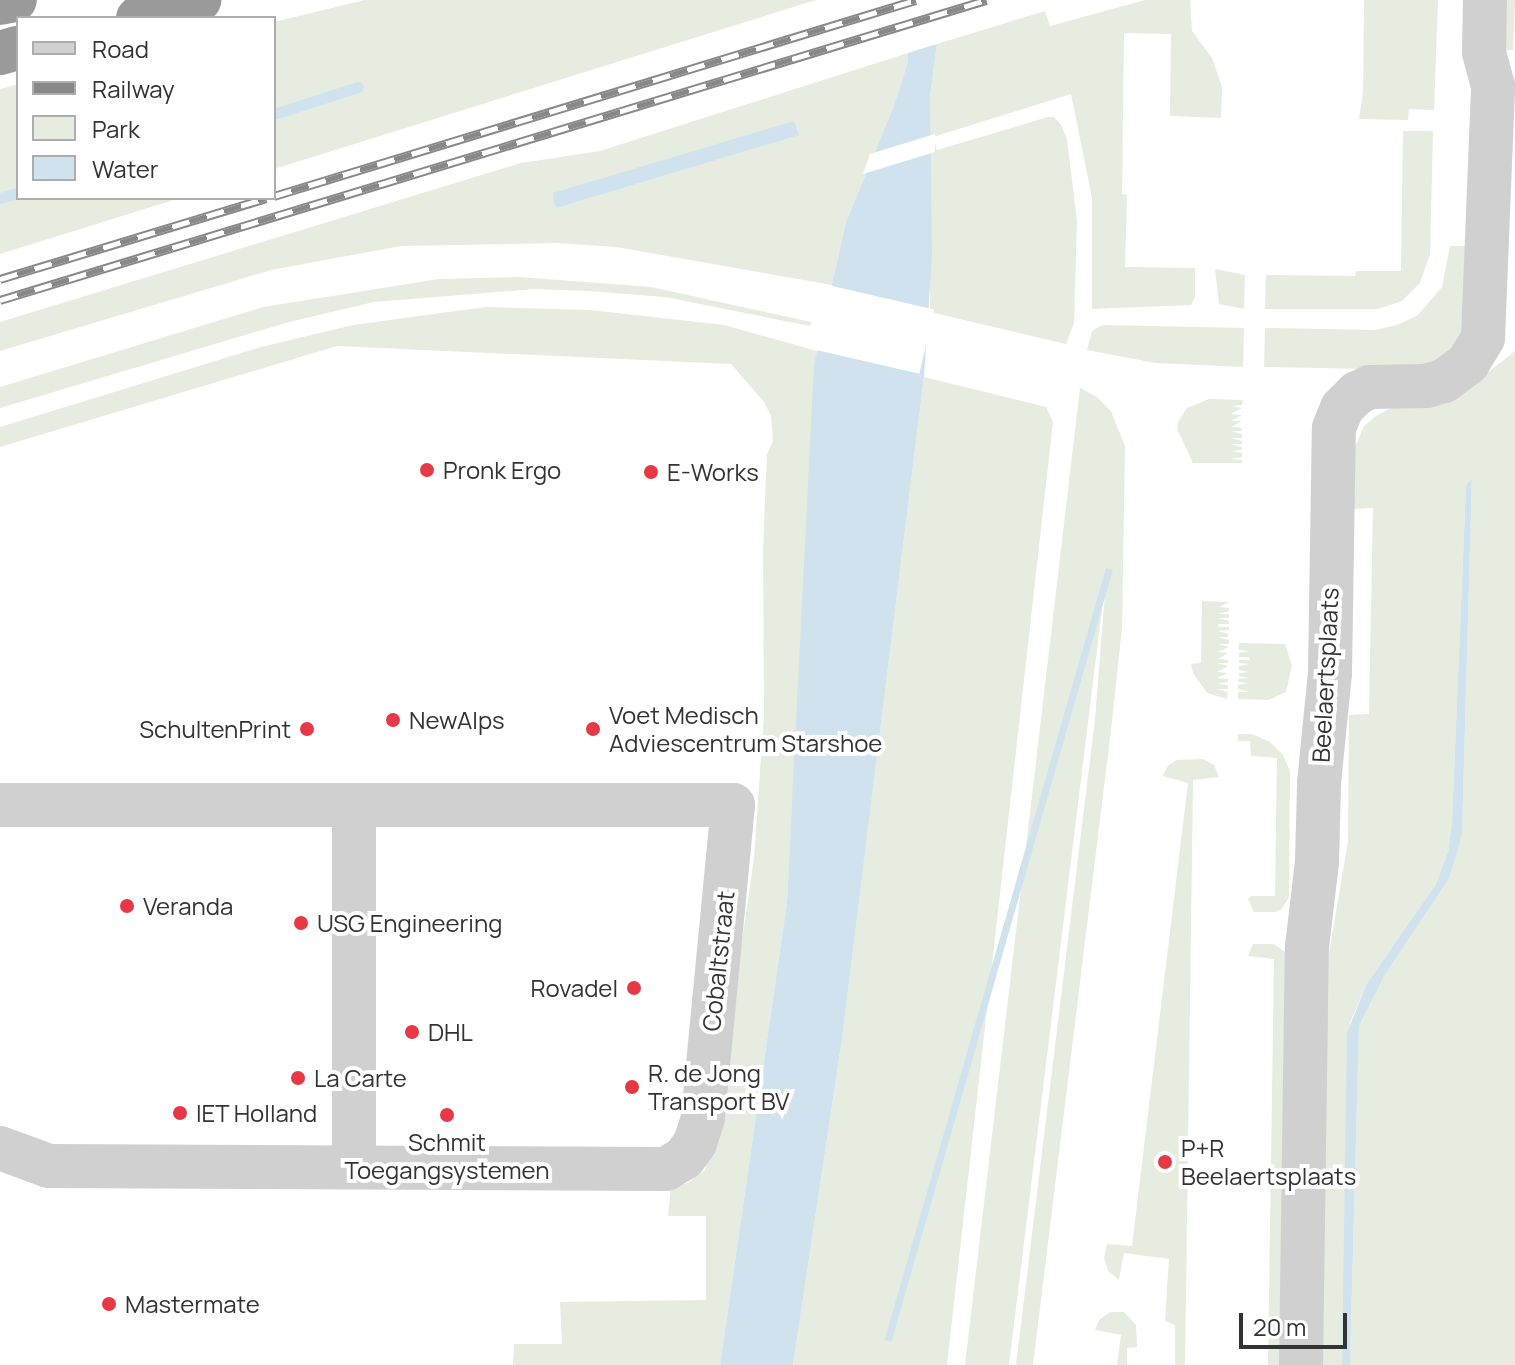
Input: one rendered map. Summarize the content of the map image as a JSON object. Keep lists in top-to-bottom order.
{
  "streets": {
    "street": ["Beelaertsplaats", "Cobaltstraat"]
  },
  "places": [
    "Pronk Ergo",
    "E-Works",
    "NewAlps",
    "SchultenPrint",
    "Voet Medisch Adviescentrum Starshoe",
    "Veranda",
    "USG Engineering",
    "Rovadel",
    "DHL",
    "La Carte",
    "R. de Jong Transport BV",
    "IET Holland",
    "Schmit Toegangsystemen",
    "P+R Beelaertsplaats",
    "Mastermate"
  ],
  "legend": [
    "Road",
    "Railway",
    "Park",
    "Water"
  ],
  "scale_bar": "20 m"
}
